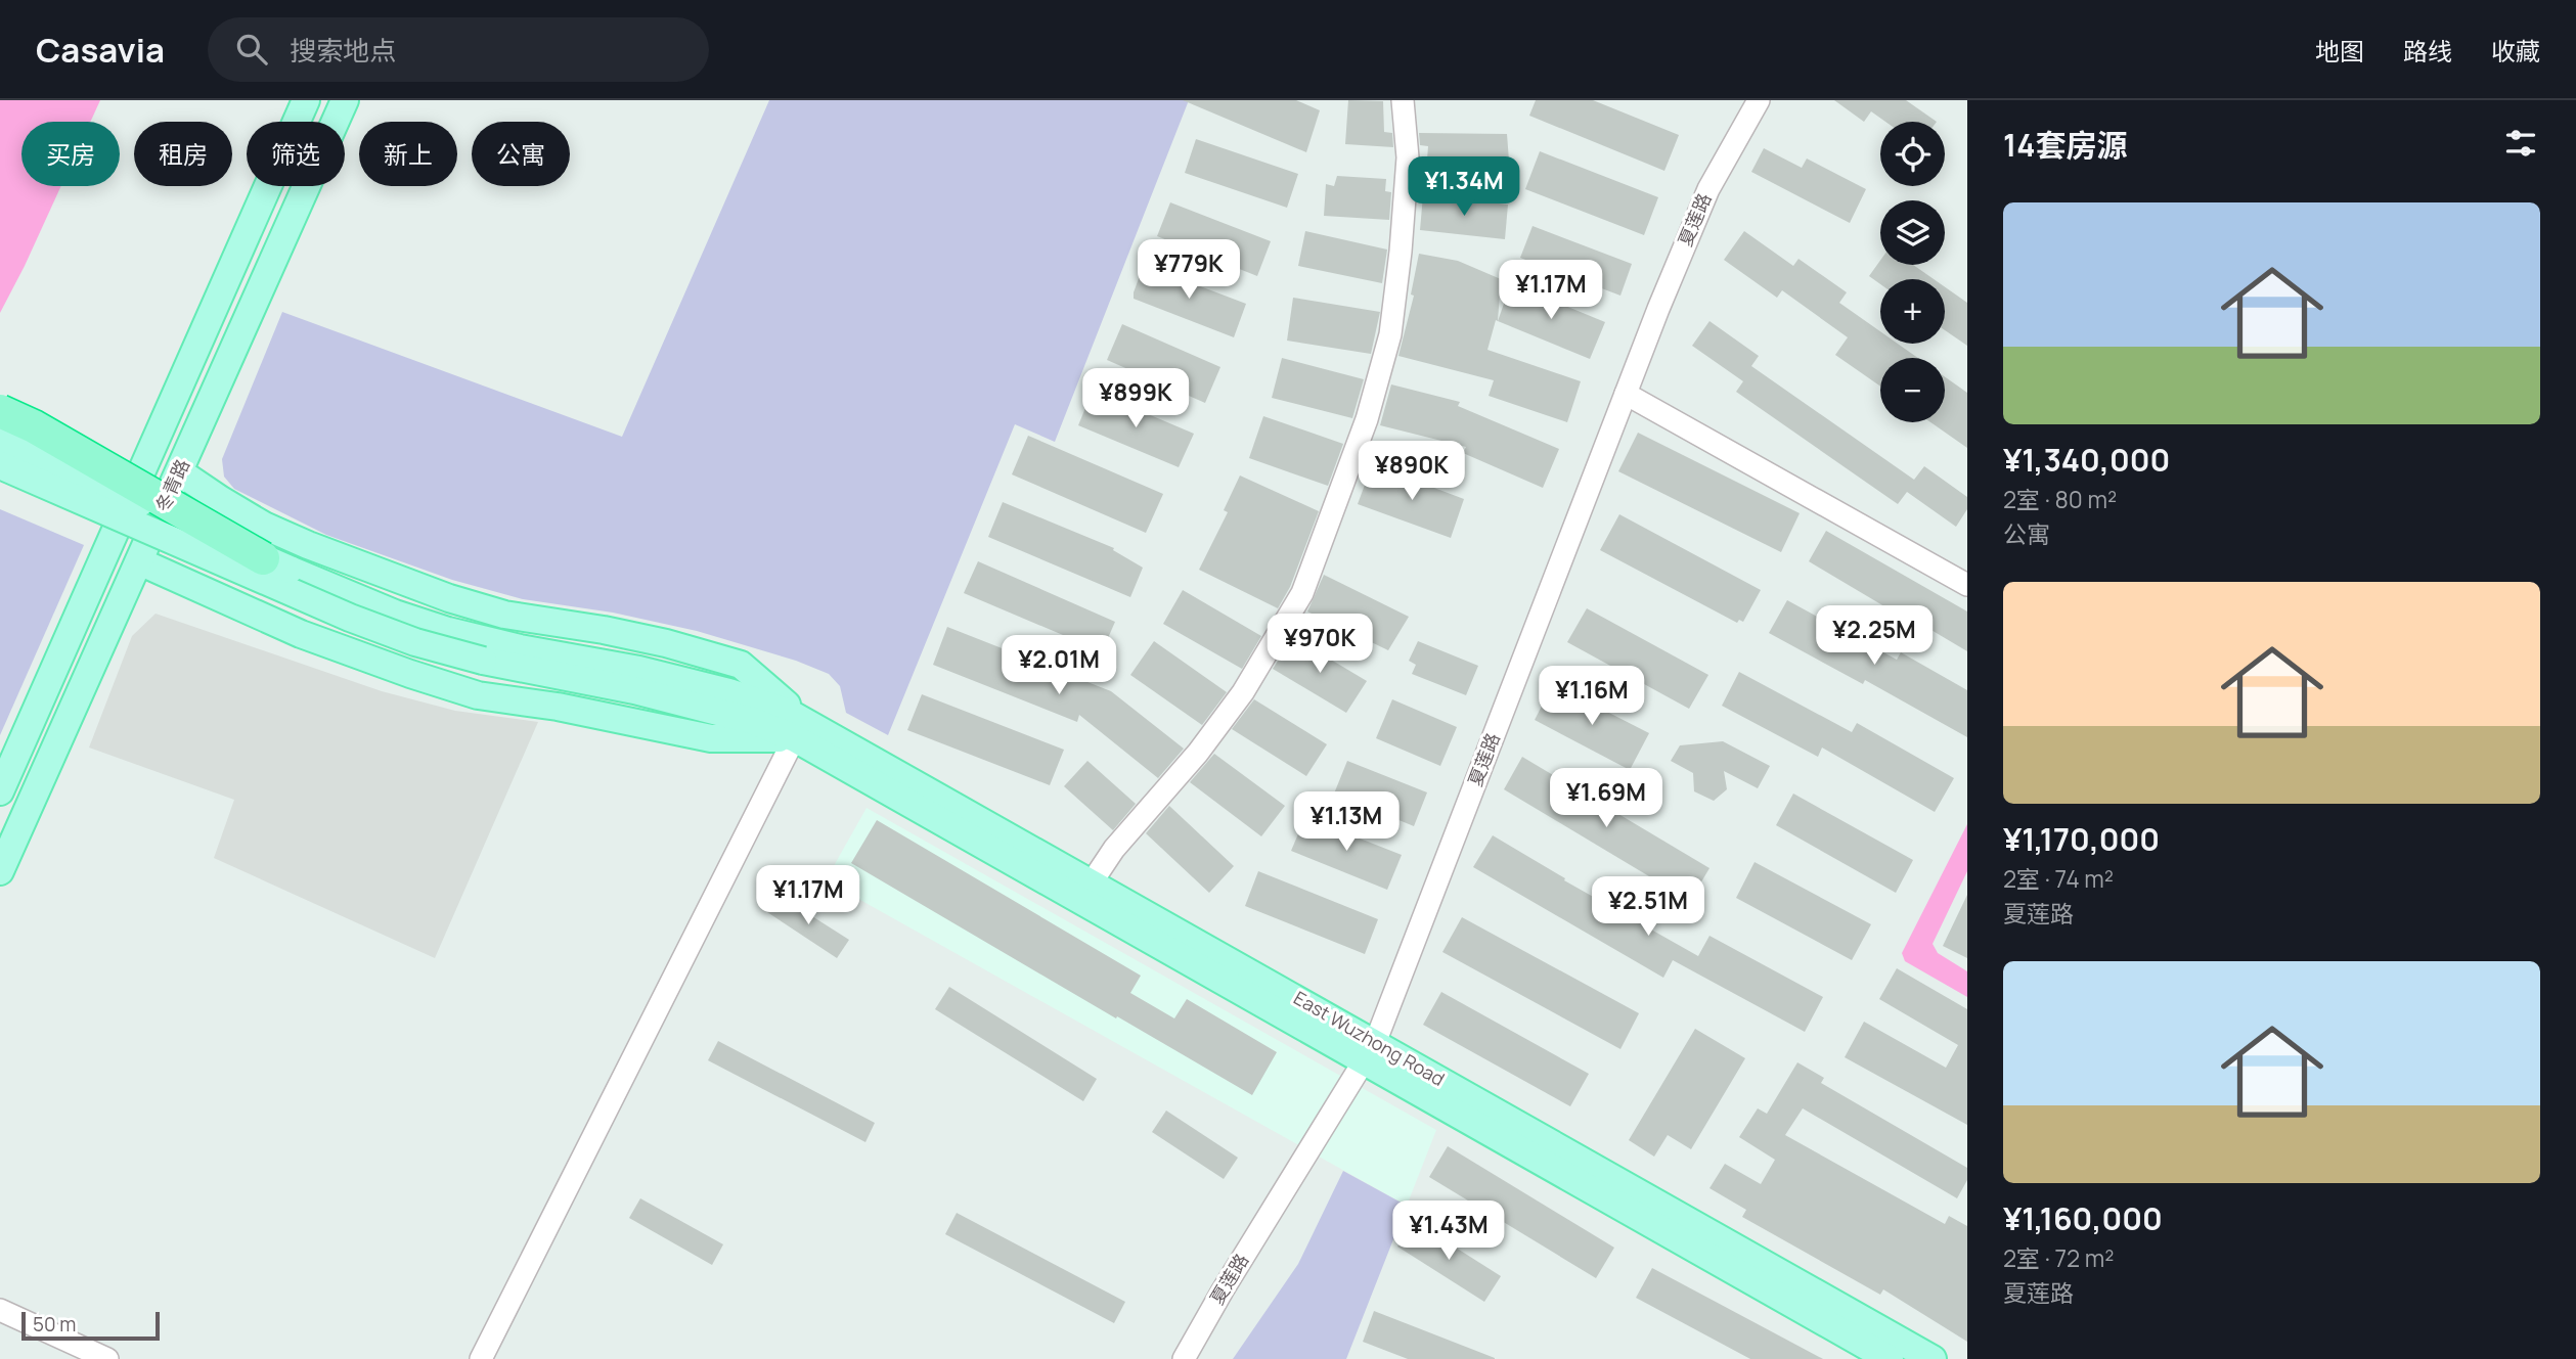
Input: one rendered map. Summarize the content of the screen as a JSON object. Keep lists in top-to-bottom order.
{
  "streets": {
    "main road": ["冬青路", "East Wuzhong Road"],
    "street": ["夏莲路"]
  },
  "crossings": [
    ["夏莲路", "East Wuzhong Road"]
  ],
  "scale_bar": "50 m",
  "page": {
    "header": "Casavia",
    "search": "搜索地点",
    "nav": ["地图", "路线", "收藏"],
    "heading": "14套房源",
    "map_buttons": ["+", "−"],
    "chip": [
      "买房",
      "租房",
      "筛选",
      "新上",
      "公寓"
    ],
    "price": [
      "¥1.34M",
      "¥779K",
      "¥1.17M",
      "¥899K",
      "¥890K",
      "¥2.25M",
      "¥970K",
      "¥2.01M",
      "¥1.16M",
      "¥1.69M",
      "¥1.13M",
      "¥1.17M",
      "¥2.51M",
      "¥1.43M"
    ],
    "list": [
      {
        "name": "¥1,340,000",
        "note": "2室 · 80 m² · 公寓"
      },
      {
        "name": "¥1,170,000",
        "note": "2室 · 74 m² · 夏莲路"
      },
      {
        "name": "¥1,160,000",
        "note": "2室 · 72 m² · 夏莲路"
      }
    ],
    "scale": "50 m"
  }
}
